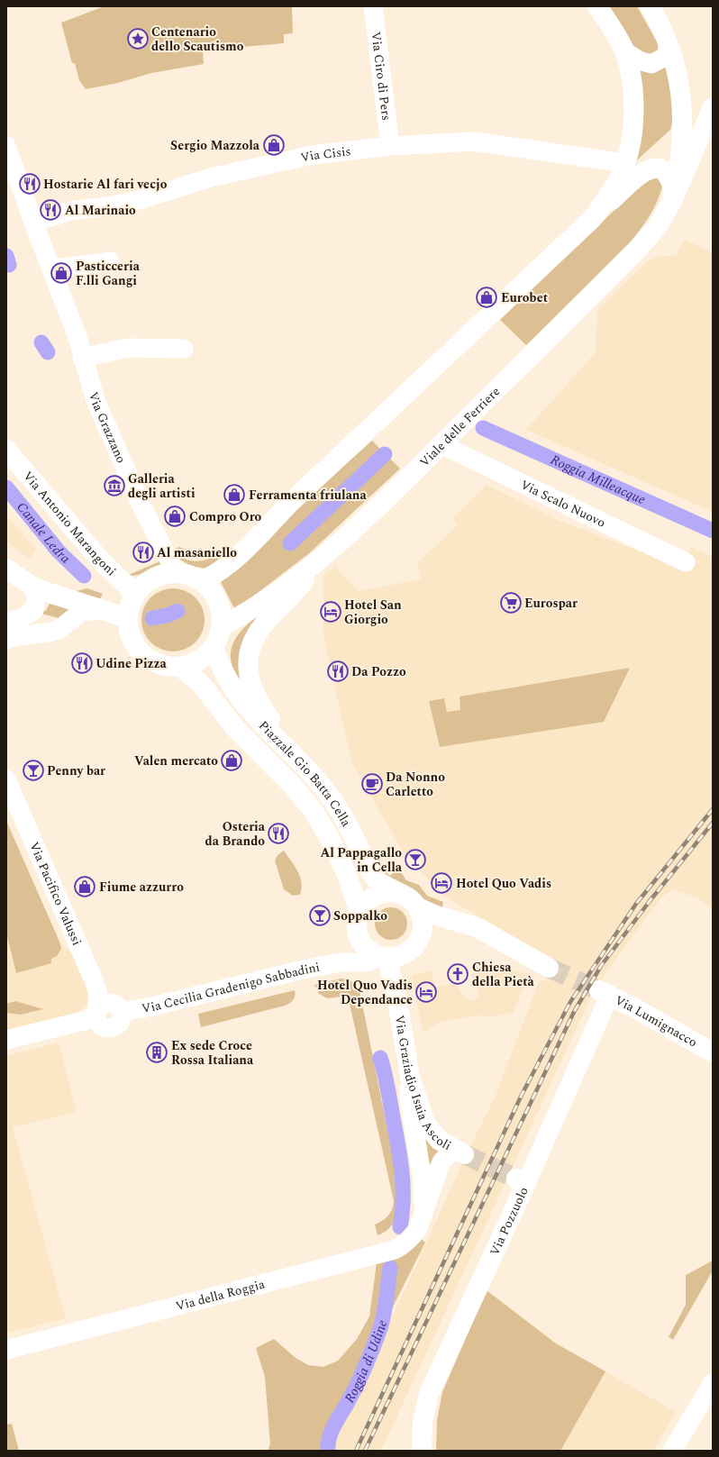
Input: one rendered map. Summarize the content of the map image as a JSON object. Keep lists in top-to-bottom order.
{
  "streets": {
    "main road": [
      "Viale delle Ferriere",
      "Via Antonio Marangoni",
      "Piazzale Gio Batta Cella",
      "Via Lumignacco",
      "Via Graziadio Isaia Ascoli",
      "Via Pozzuolo"
    ],
    "street": [
      "Via Ciro di Pers",
      "Via Cisis",
      "Via Grazzano",
      "Via Scalo Nuovo",
      "Via Pacifico Valussi",
      "Via Cecilia Gradenigo Sabbadini",
      "Via della Roggia"
    ]
  },
  "crossings": [
    ["Via Ciro di Pers", "Via Cisis"],
    ["Via Cisis", "Via Grazzano"],
    ["Viale delle Ferriere", "Via Grazzano"],
    ["Viale delle Ferriere", "Via Scalo Nuovo"],
    ["Viale delle Ferriere", "Via Antonio Marangoni"],
    ["Viale delle Ferriere", "Piazzale Gio Batta Cella"],
    ["Via Grazzano", "Via Antonio Marangoni"],
    ["Via Grazzano", "Piazzale Gio Batta Cella"],
    ["Via Antonio Marangoni", "Piazzale Gio Batta Cella"],
    ["Piazzale Gio Batta Cella", "Via Cecilia Gradenigo Sabbadini"],
    ["Piazzale Gio Batta Cella", "Via Graziadio Isaia Ascoli"],
    ["Via Pacifico Valussi", "Via Cecilia Gradenigo Sabbadini"],
    ["Via Cecilia Gradenigo Sabbadini", "Via Graziadio Isaia Ascoli"],
    ["Via Lumignacco", "Via Pozzuolo"],
    ["Via Graziadio Isaia Ascoli", "Via della Roggia"]
  ],
  "water": ["Roggia Milleacque", "Canale Ledra", "Roggia di Udine"],
  "places": {
    "place": ["Centenario dello Scautismo"],
    "shop": [
      "Sergio Mazzola",
      "Pasticceria F.lli Gangi",
      "Eurobet",
      "Ferramenta friulana",
      "Compro Oro",
      "Valen mercato",
      "Fiume azzurro"
    ],
    "restaurant": [
      "Hostarie Al fari vecjo",
      "Al Marinaio",
      "Al masaniello",
      "Udine Pizza",
      "Da Pozzo",
      "Osteria da Brando"
    ],
    "museum": ["Galleria degli artisti"],
    "supermarket": ["Eurospar"],
    "hotel": ["Hotel San Giorgio", "Hotel Quo Vadis", "Hotel Quo Vadis Dependance"],
    "bar": ["Penny bar", "Al Pappagallo in Cella", "Soppalko"],
    "cafe": ["Da Nonno Carletto"],
    "church": ["Chiesa della Pietà"],
    "building": ["Ex sede Croce Rossa Italiana"]
  }
}
